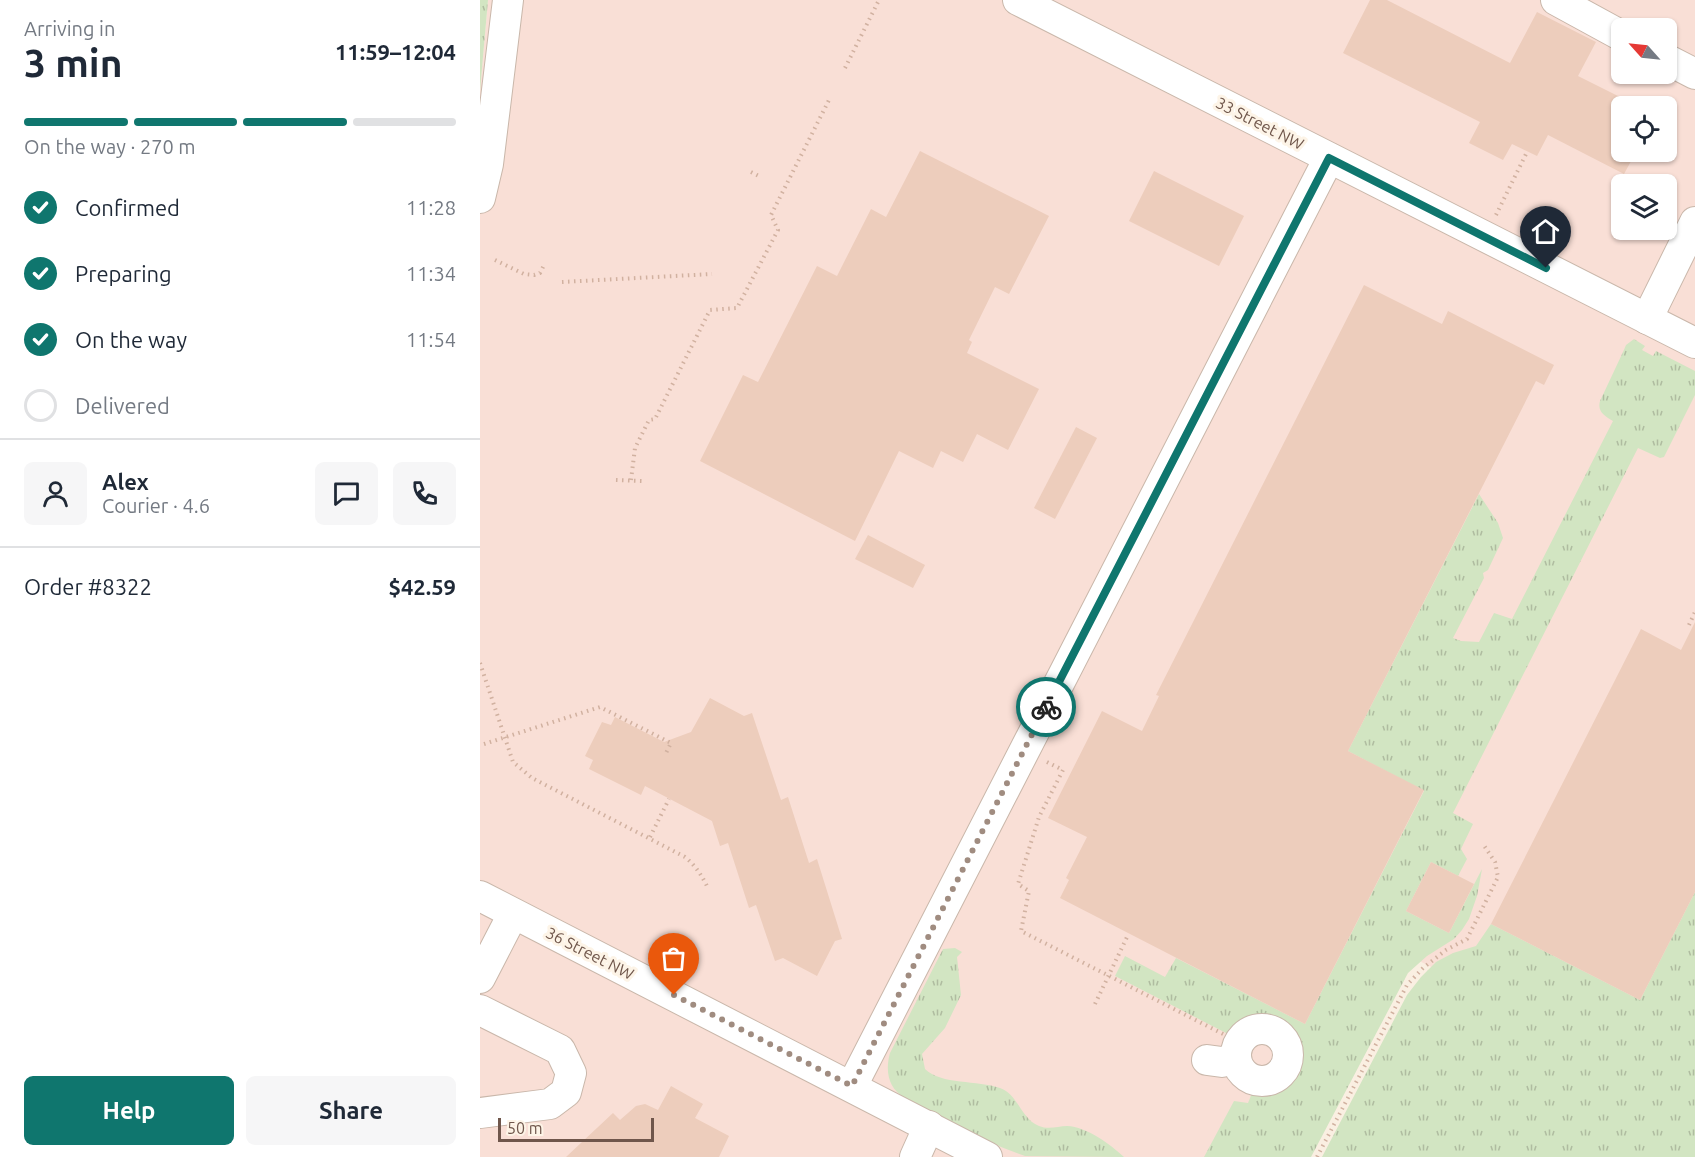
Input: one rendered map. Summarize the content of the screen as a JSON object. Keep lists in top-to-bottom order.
{
  "streets": {
    "street": ["33 Street NW", "36 Street NW"]
  },
  "scale_bar": "50 m",
  "north": "top left",
  "page": {
    "heading": ["3 min", "Arriving in", "11:59–12:04"],
    "panel": [
      "Alex",
      "Courier · 4.6",
      "Order #8322",
      "$42.59"
    ],
    "bar": "On the way · 270 m",
    "list": [
      ["Confirmed", "11:28"],
      ["Preparing", "11:34"],
      ["On the way", "11:54"],
      "Delivered"
    ],
    "buttons": ["Help", "Share"],
    "scale": "50 m"
  }
}
